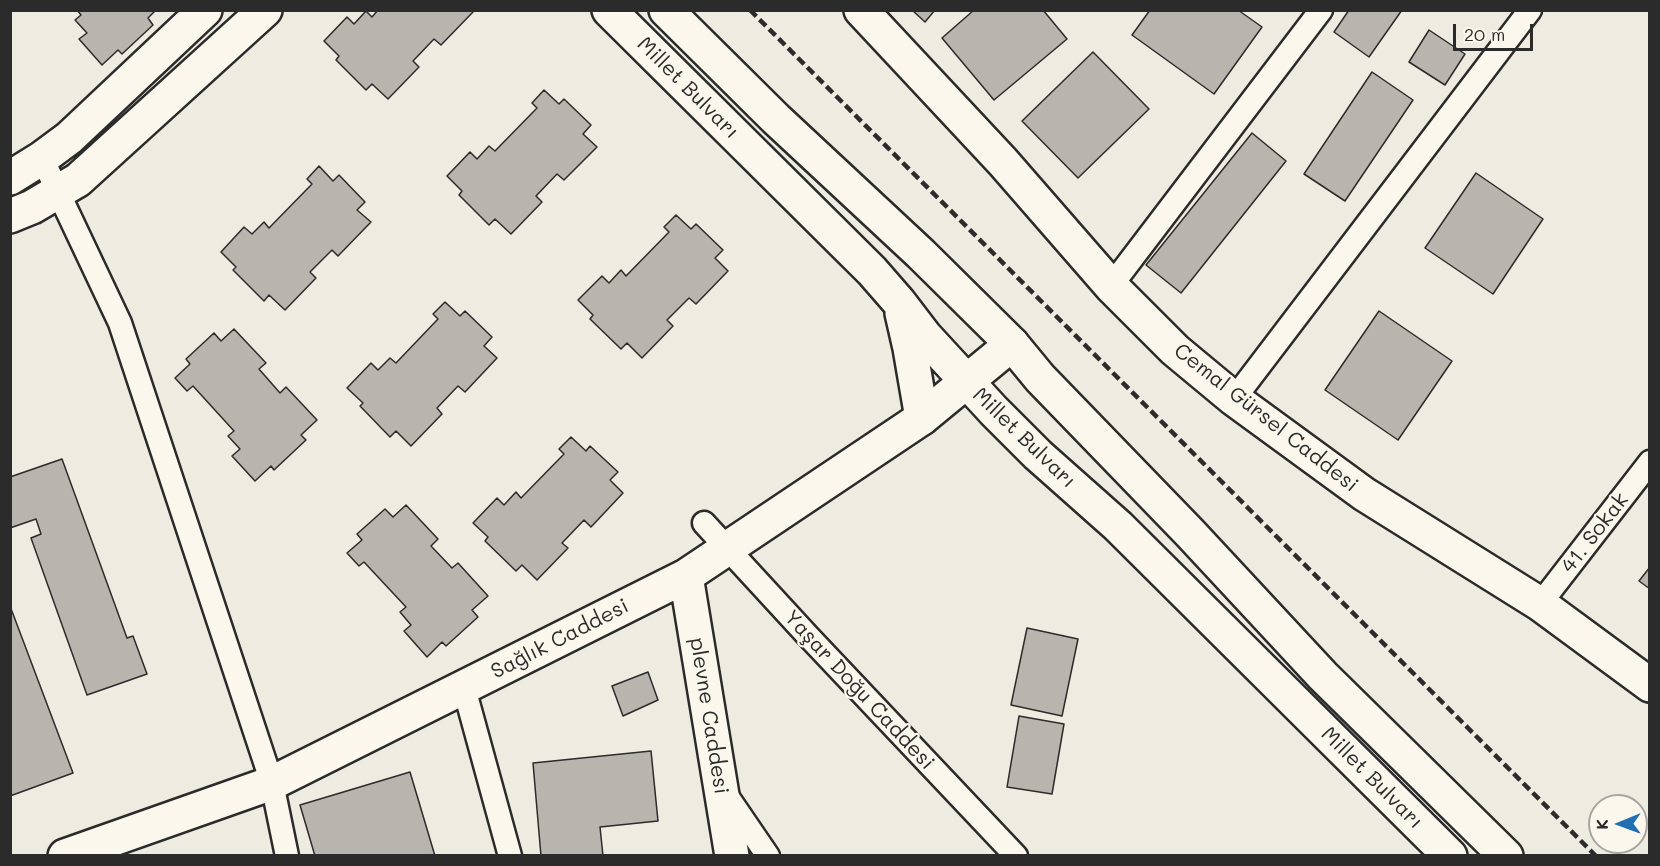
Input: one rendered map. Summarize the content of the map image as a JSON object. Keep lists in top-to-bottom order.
{
  "streets": {
    "street": [
      "Millet Bulvarı",
      "Cemal Gürsel Caddesi",
      "41. Sokak",
      "Sağlık Caddesi",
      "Yaşar Doğu Caddesi",
      "plevne Caddesi"
    ]
  },
  "crossings": [
    ["Millet Bulvarı", "Sağlık Caddesi"],
    ["Cemal Gürsel Caddesi", "41. Sokak"],
    ["Sağlık Caddesi", "Yaşar Doğu Caddesi"],
    ["Sağlık Caddesi", "plevne Caddesi"]
  ],
  "scale_bar": "20 m",
  "north": "left"
}
